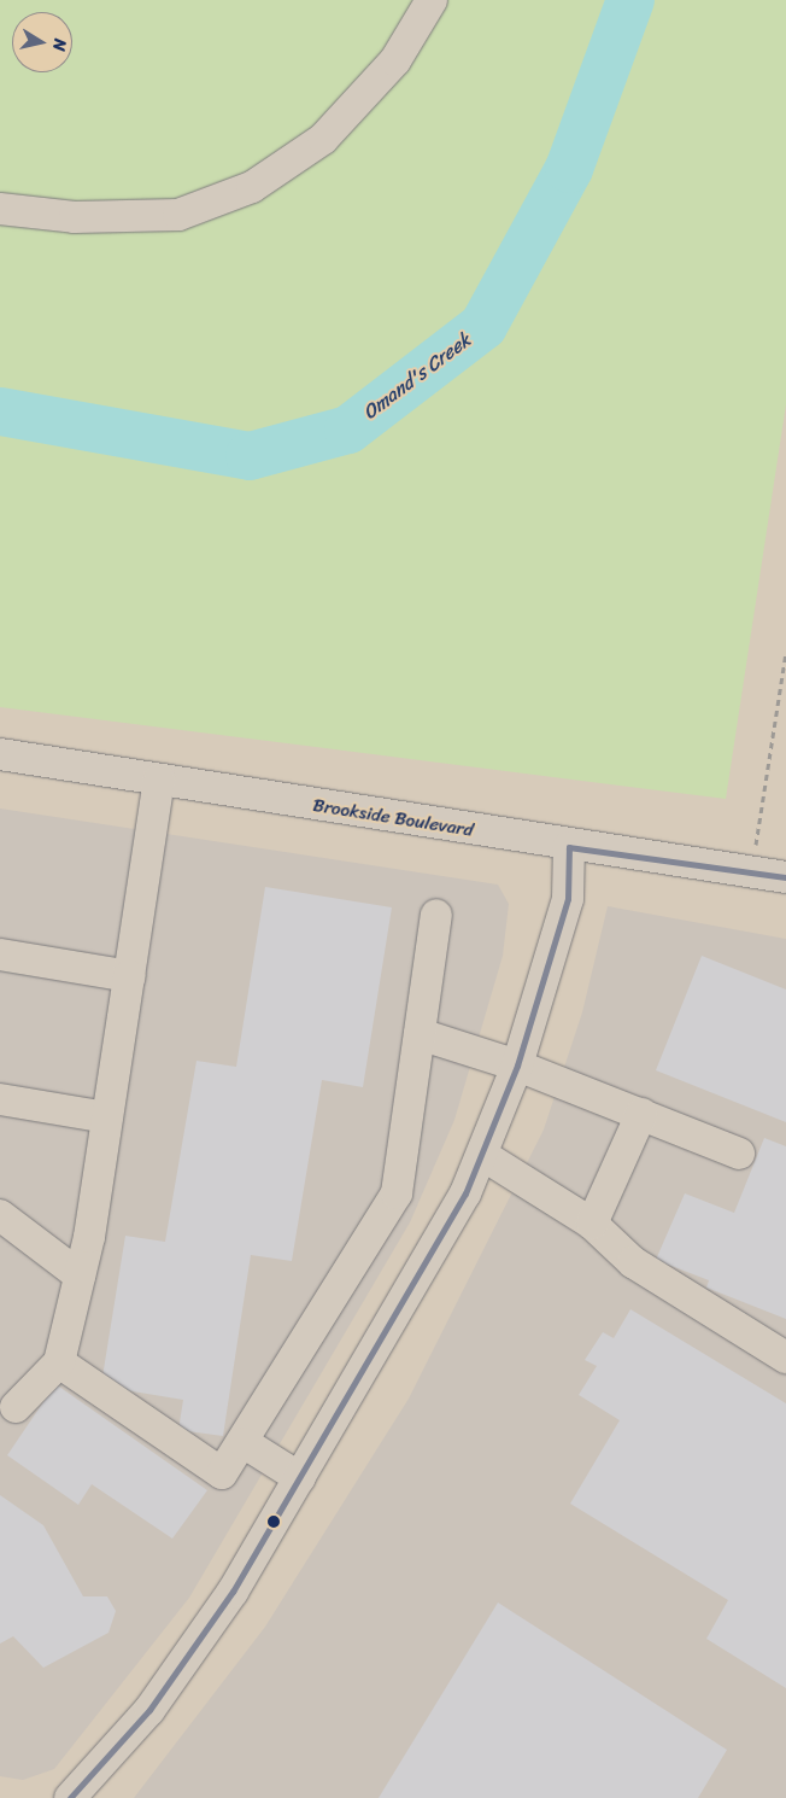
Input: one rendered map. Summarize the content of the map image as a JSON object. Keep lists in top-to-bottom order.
{
  "streets": {
    "street": ["Brookside Boulevard"]
  },
  "water": ["Omand's Creek"],
  "north": "right"
}
